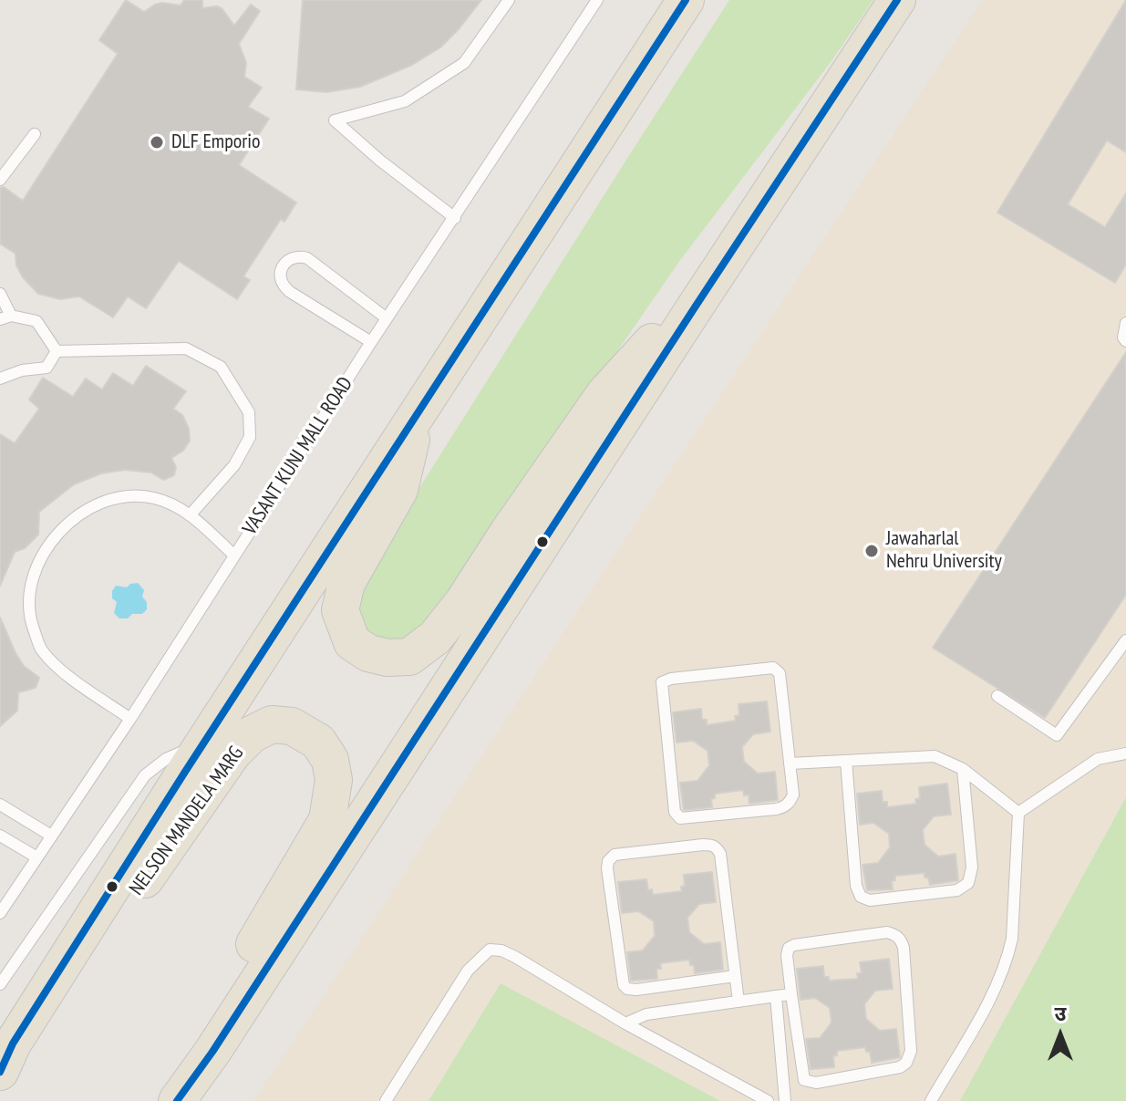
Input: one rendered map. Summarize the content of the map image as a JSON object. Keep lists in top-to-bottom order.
{
  "streets": {
    "main road": ["NELSON MANDELA MARG"],
    "lane": ["VASANT KUNJ MALL ROAD"]
  },
  "places": ["DLF Emporio", "Jawaharlal Nehru University"],
  "north": "top"
}
